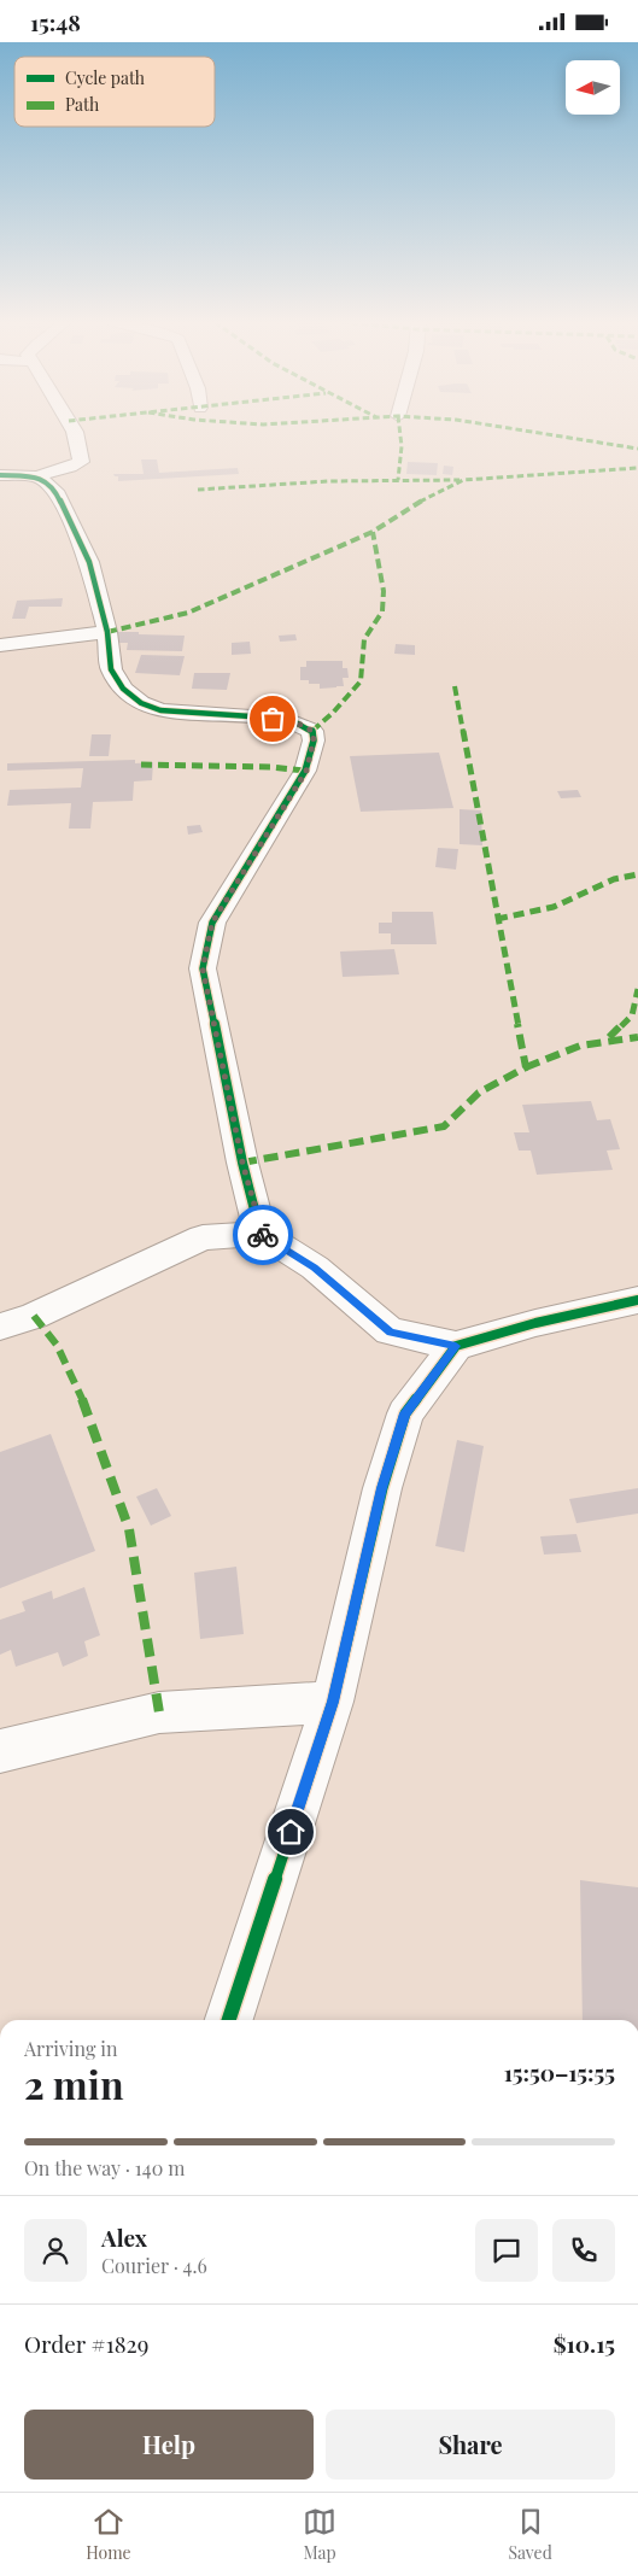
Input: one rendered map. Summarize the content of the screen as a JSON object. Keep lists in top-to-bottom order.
{
  "legend": ["Cycle path", "Path"],
  "north": "left",
  "page": {
    "status": "15:48",
    "heading": ["2 min", "Arriving in", "15:50–15:55"],
    "panel": [
      "Alex",
      "Courier · 4.6",
      "Order #1829",
      "$10.15"
    ],
    "bar": "On the way · 140 m",
    "buttons": ["Help", "Share"],
    "tabs": ["Home", "Map", "Saved"]
  }
}
